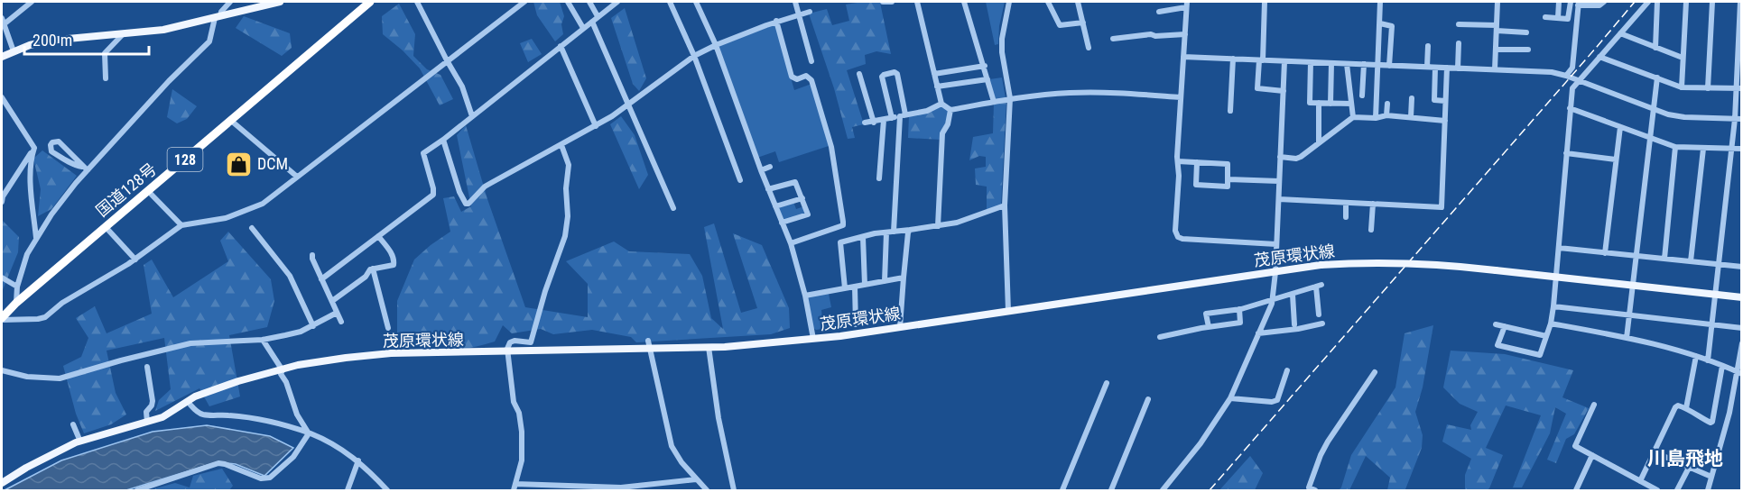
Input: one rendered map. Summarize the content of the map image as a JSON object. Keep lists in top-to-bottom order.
{
  "streets": {
    "highway": ["128", "国道128号"],
    "main road": ["茂原環状線"]
  },
  "districts": ["川島飛地"],
  "places": {
    "shop": ["DCM"]
  },
  "scale_bar": "200 m"
}
